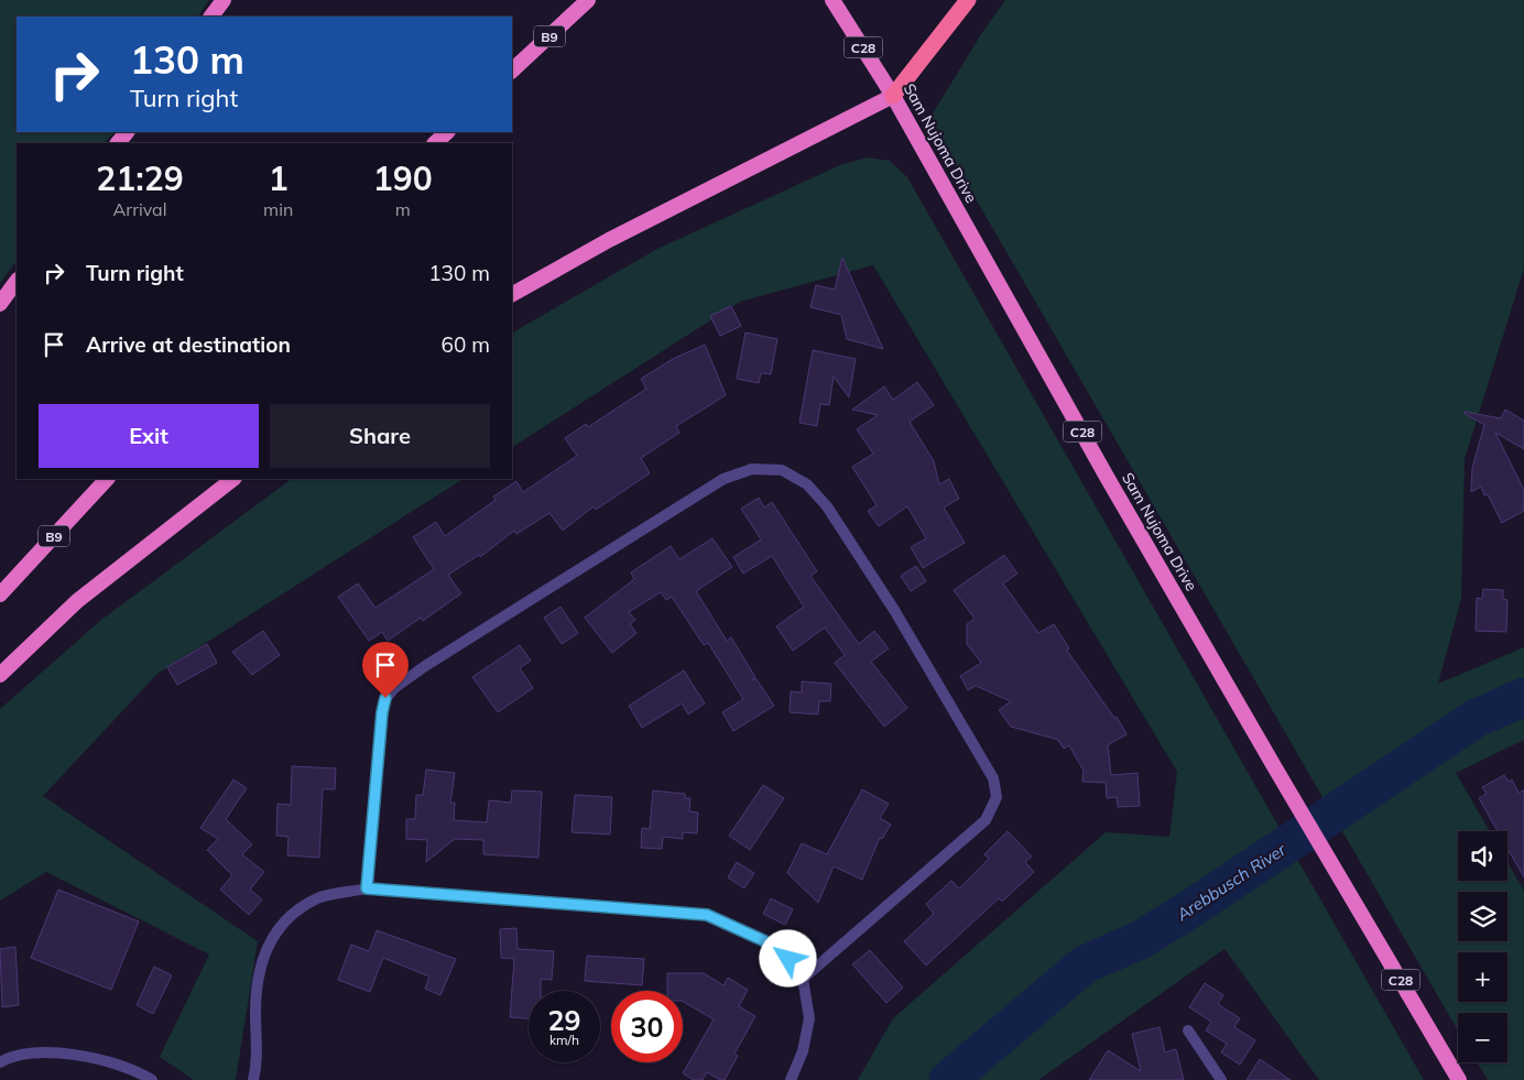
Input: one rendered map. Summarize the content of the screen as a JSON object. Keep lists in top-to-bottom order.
{
  "streets": {
    "highway": ["B9", "C28", "Sam Nujoma Drive"]
  },
  "water": ["Arebbusch River"],
  "page": {
    "turn": ["130 m", "Turn right"],
    "eta": [
      "21:29",
      "Arrival",
      "1",
      "min",
      "190",
      "m"
    ],
    "list": [
      {
        "name": "Turn right",
        "value": "130 m"
      },
      {
        "name": "Arrive at destination",
        "value": "60 m"
      }
    ],
    "buttons": ["Exit", "Share"],
    "map_buttons": ["+", "−"],
    "speed": "29 km/h",
    "limit": "30"
  }
}
